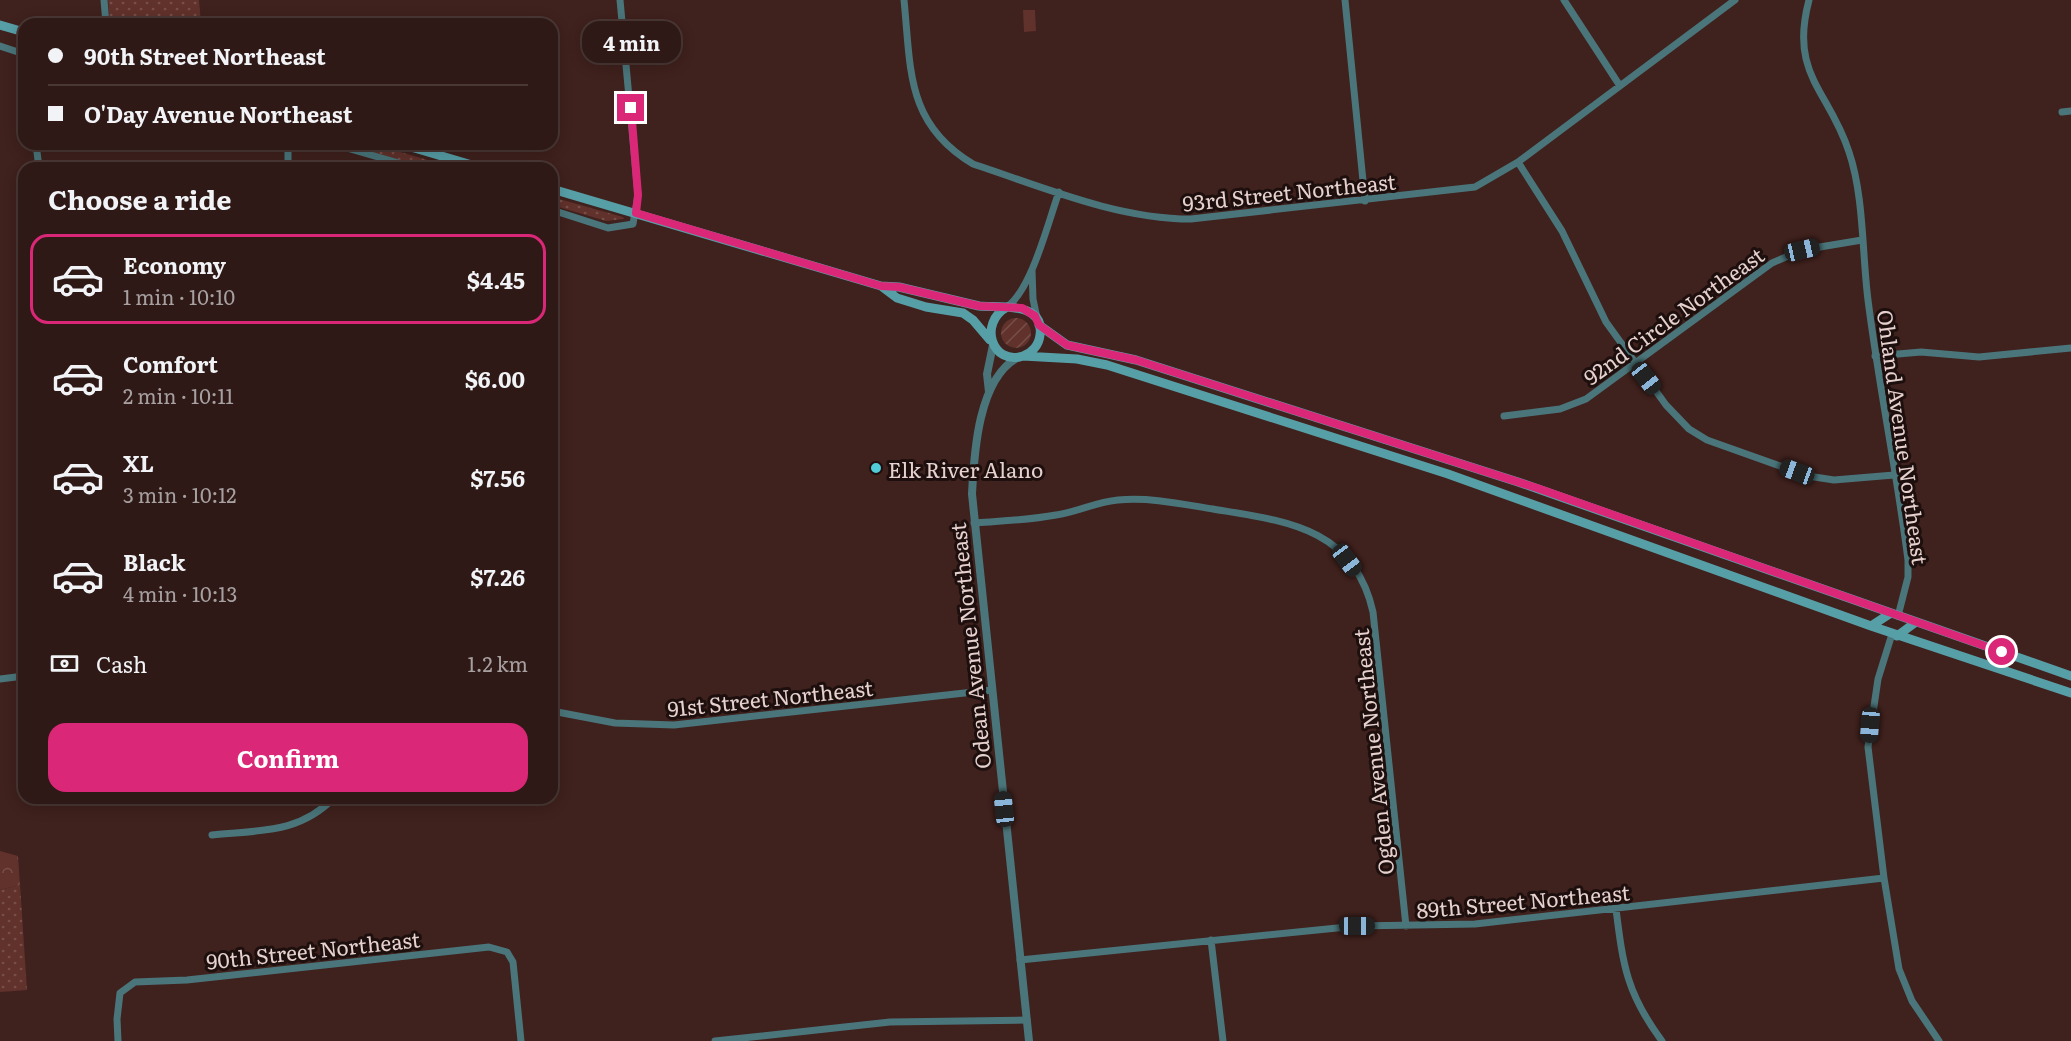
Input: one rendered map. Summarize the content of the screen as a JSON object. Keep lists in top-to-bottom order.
{
  "streets": {
    "street": [
      "93rd Street Northeast",
      "92nd Circle Northeast",
      "Ohland Avenue Northeast",
      "Odean Avenue Northeast",
      "91st Street Northeast",
      "Ogden Avenue Northeast",
      "89th Street Northeast",
      "90th Street Northeast"
    ]
  },
  "crossings": [
    ["92nd Circle Northeast", "Ohland Avenue Northeast"],
    ["Odean Avenue Northeast", "91st Street Northeast"],
    ["Odean Avenue Northeast", "Ogden Avenue Northeast"],
    ["Odean Avenue Northeast", "89th Street Northeast"],
    ["Ogden Avenue Northeast", "89th Street Northeast"]
  ],
  "places": ["Elk River Alano"],
  "page": {
    "banner": ["90th Street Northeast", "O'Day Avenue Northeast"],
    "bubble": "4 min",
    "heading": "Choose a ride",
    "list": [
      {
        "name": "Economy",
        "note": "1 min · 10:10",
        "value": "$4.45"
      },
      {
        "name": "Comfort",
        "note": "2 min · 10:11",
        "value": "$6.00"
      },
      {
        "name": "XL",
        "note": "3 min · 10:12",
        "value": "$7.56"
      },
      {
        "name": "Black",
        "note": "4 min · 10:13",
        "value": "$7.26"
      }
    ],
    "pay": ["Cash", "1.2 km"],
    "buttons": "Confirm"
  }
}
